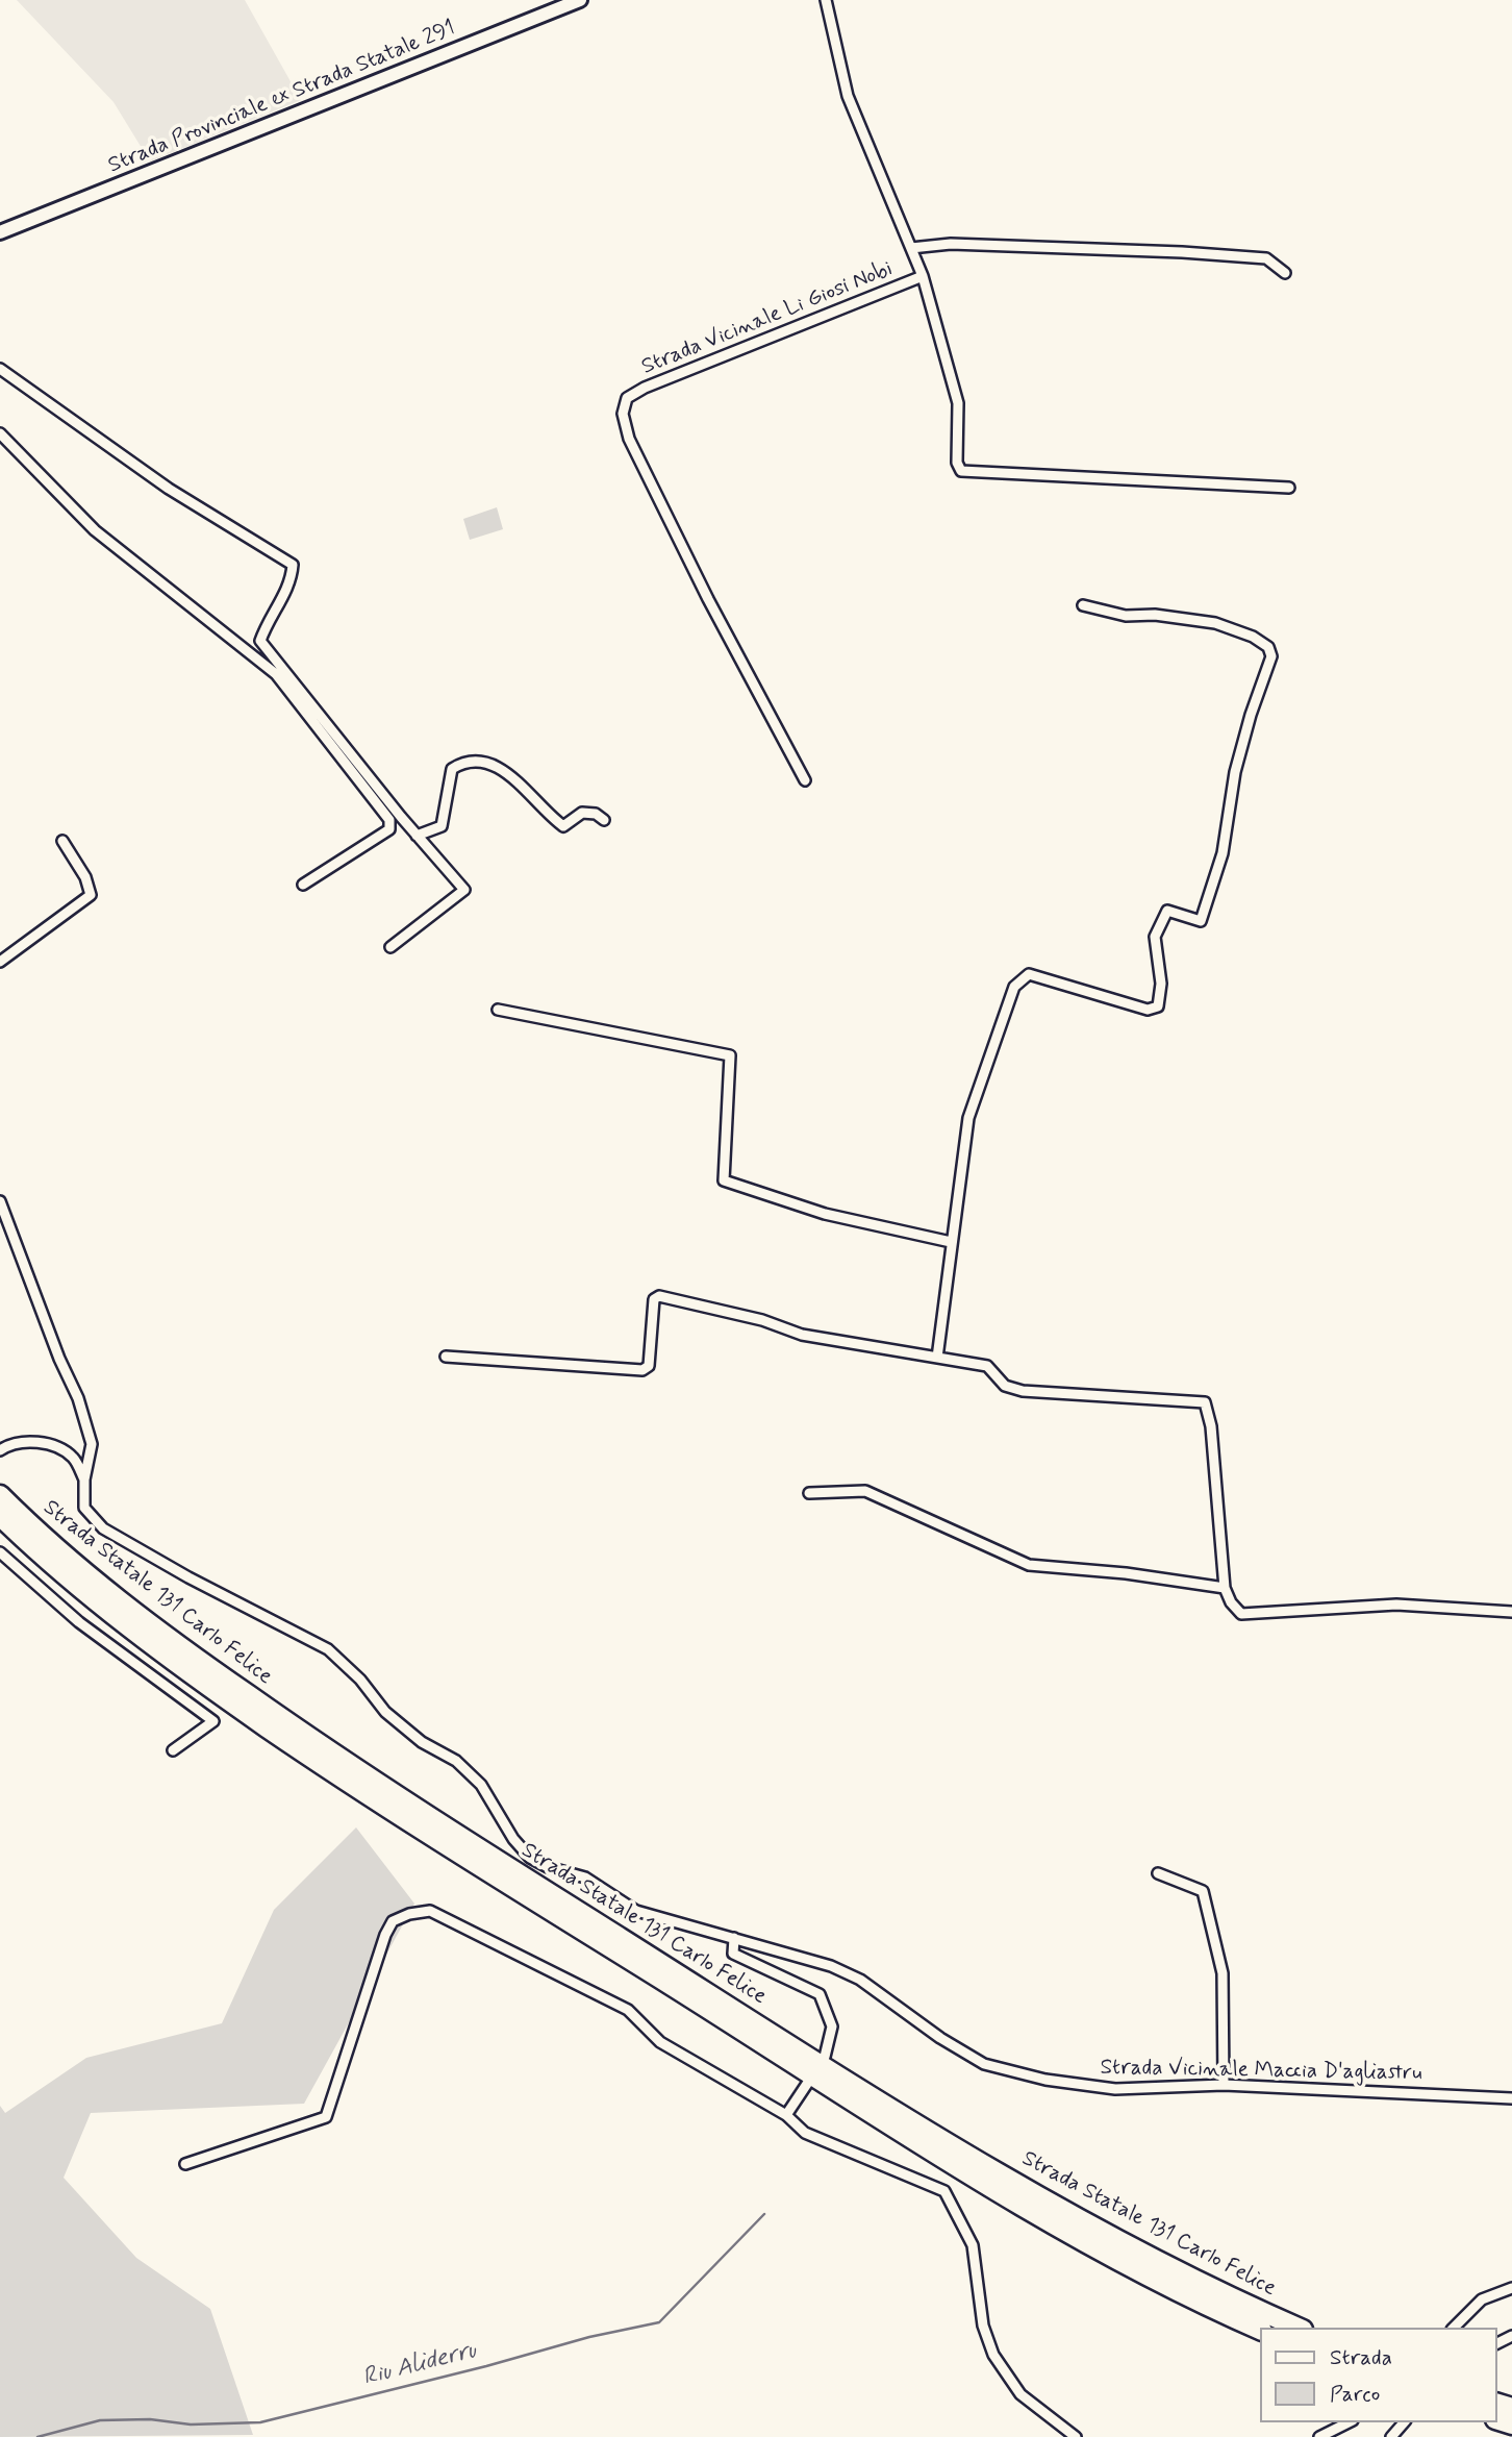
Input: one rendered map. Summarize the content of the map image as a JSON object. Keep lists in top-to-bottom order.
{
  "streets": {
    "highway": ["Strada Statale 131 Carlo Felice"],
    "street": ["Strada Provinciale ex Strada Statale 291", "Strada Vicinale Li Giosi Nobi", "Strada Vicinale Maccia D'agliastru"]
  },
  "water": ["Riu Aliderru"],
  "legend": ["Strada", "Parco"]
}
